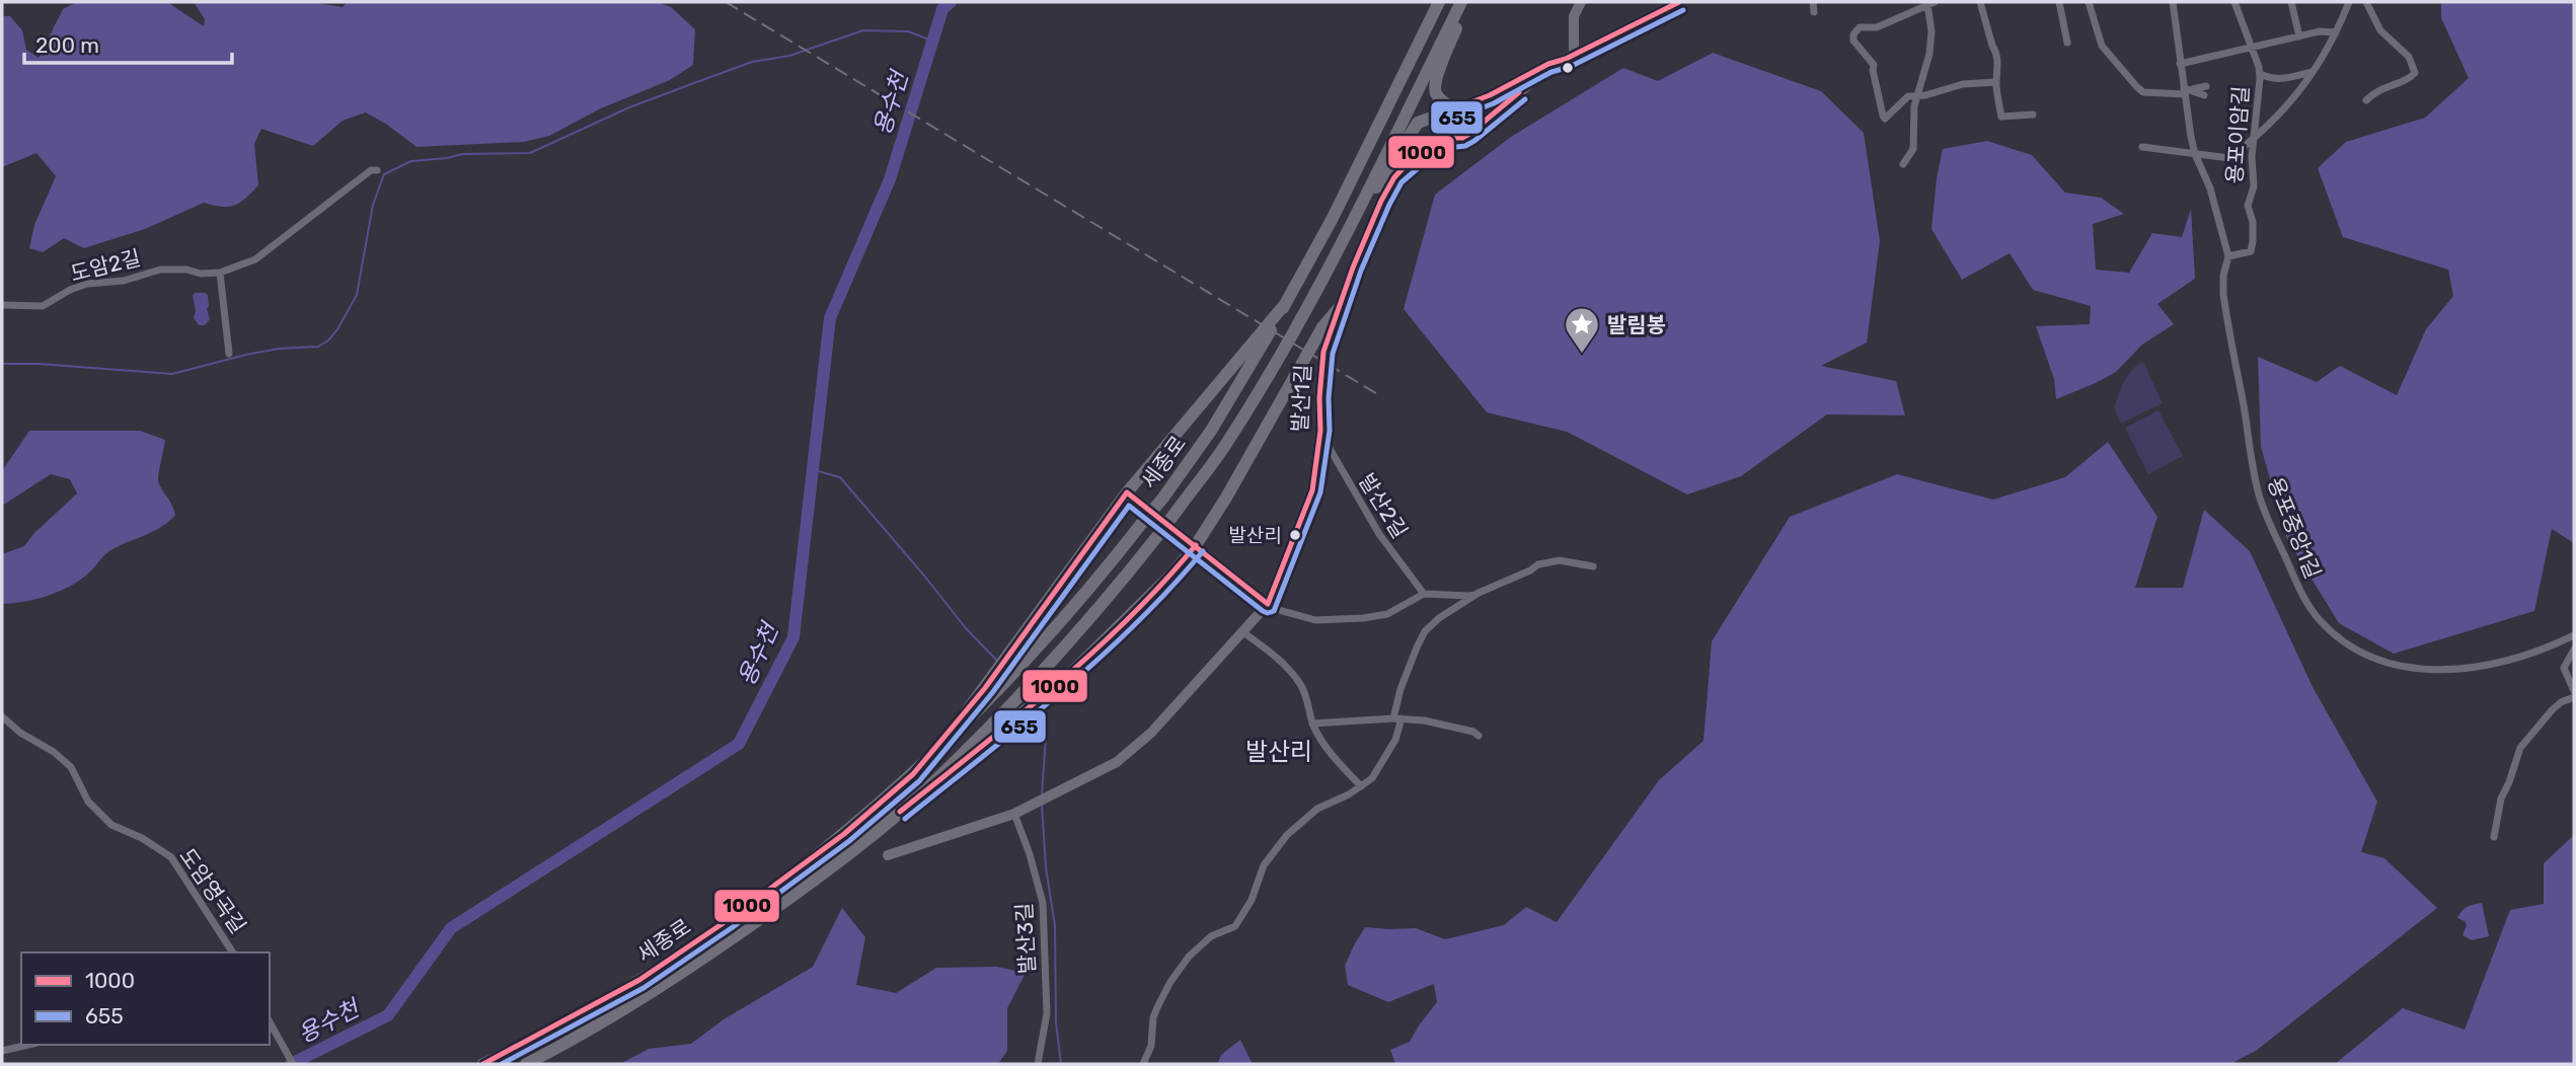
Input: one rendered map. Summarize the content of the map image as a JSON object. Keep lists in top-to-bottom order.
{
  "streets": {
    "highway": ["세종로"],
    "street": [
      "용포이암길",
      "도암2길",
      "발산1길",
      "발산2길",
      "용포중앙1길",
      "도암영곡길",
      "발산3길"
    ]
  },
  "crossings": [
    ["용포이암길", "용포중앙1길"],
    ["발산1길", "발산2길"],
    ["발산1길", "발산3길"]
  ],
  "districts": ["발산리"],
  "water": ["용수천"],
  "places": {
    "place": ["발림봉"],
    "other": ["발산리"]
  },
  "lines": ["transit line 1000", "transit line 655"],
  "legend": ["1000", "655"],
  "scale_bar": "200 m"
}
